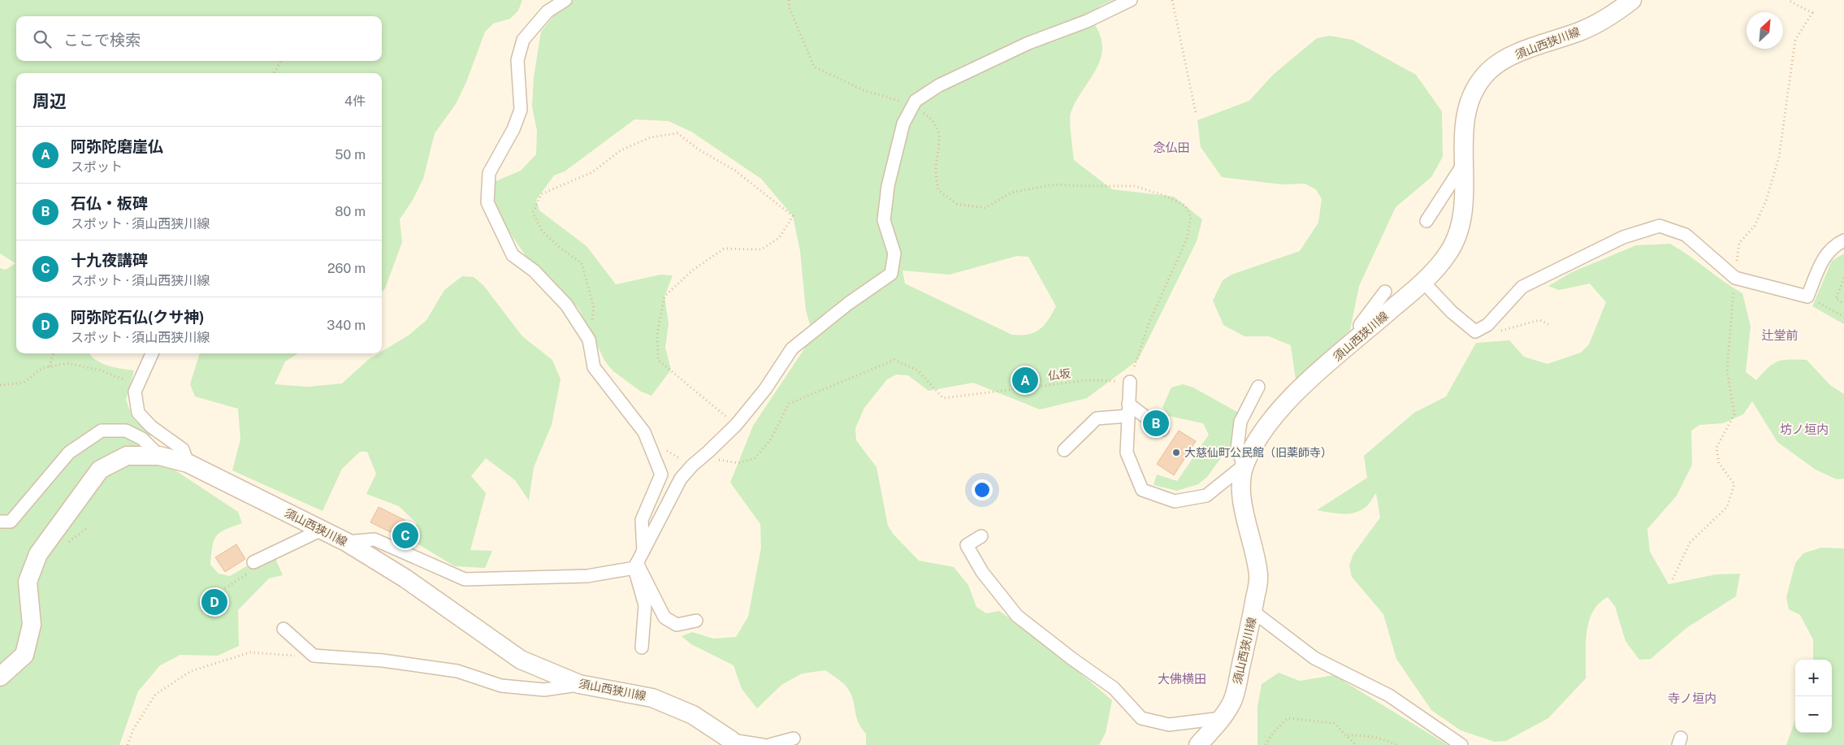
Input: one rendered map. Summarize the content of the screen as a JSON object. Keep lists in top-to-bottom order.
{
  "streets": {
    "main road": ["須山西狭川線"],
    "path": ["仏坂"]
  },
  "districts": [
    "念仏田",
    "辻堂前",
    "坊ノ垣内",
    "大佛横田",
    "寺ノ垣内"
  ],
  "places": ["大慈仙町公民館（旧薬師寺）"],
  "north": "top right",
  "page": {
    "search": "ここで検索",
    "heading": ["周辺", "4件"],
    "list": [
      {
        "mark": "A",
        "name": "阿弥陀磨崖仏",
        "note": "スポット",
        "value": "50 m"
      },
      {
        "mark": "B",
        "name": "石仏・板碑",
        "note": "スポット · 須山西狭川線",
        "value": "80 m"
      },
      {
        "mark": "C",
        "name": "十九夜講碑",
        "note": "スポット · 須山西狭川線",
        "value": "260 m"
      },
      {
        "mark": "D",
        "name": "阿弥陀石仏(クサ神)",
        "note": "スポット · 須山西狭川線",
        "value": "340 m"
      }
    ],
    "pins": [
      "A",
      "B",
      "C",
      "D"
    ],
    "map_buttons": ["+", "−"]
  }
}
